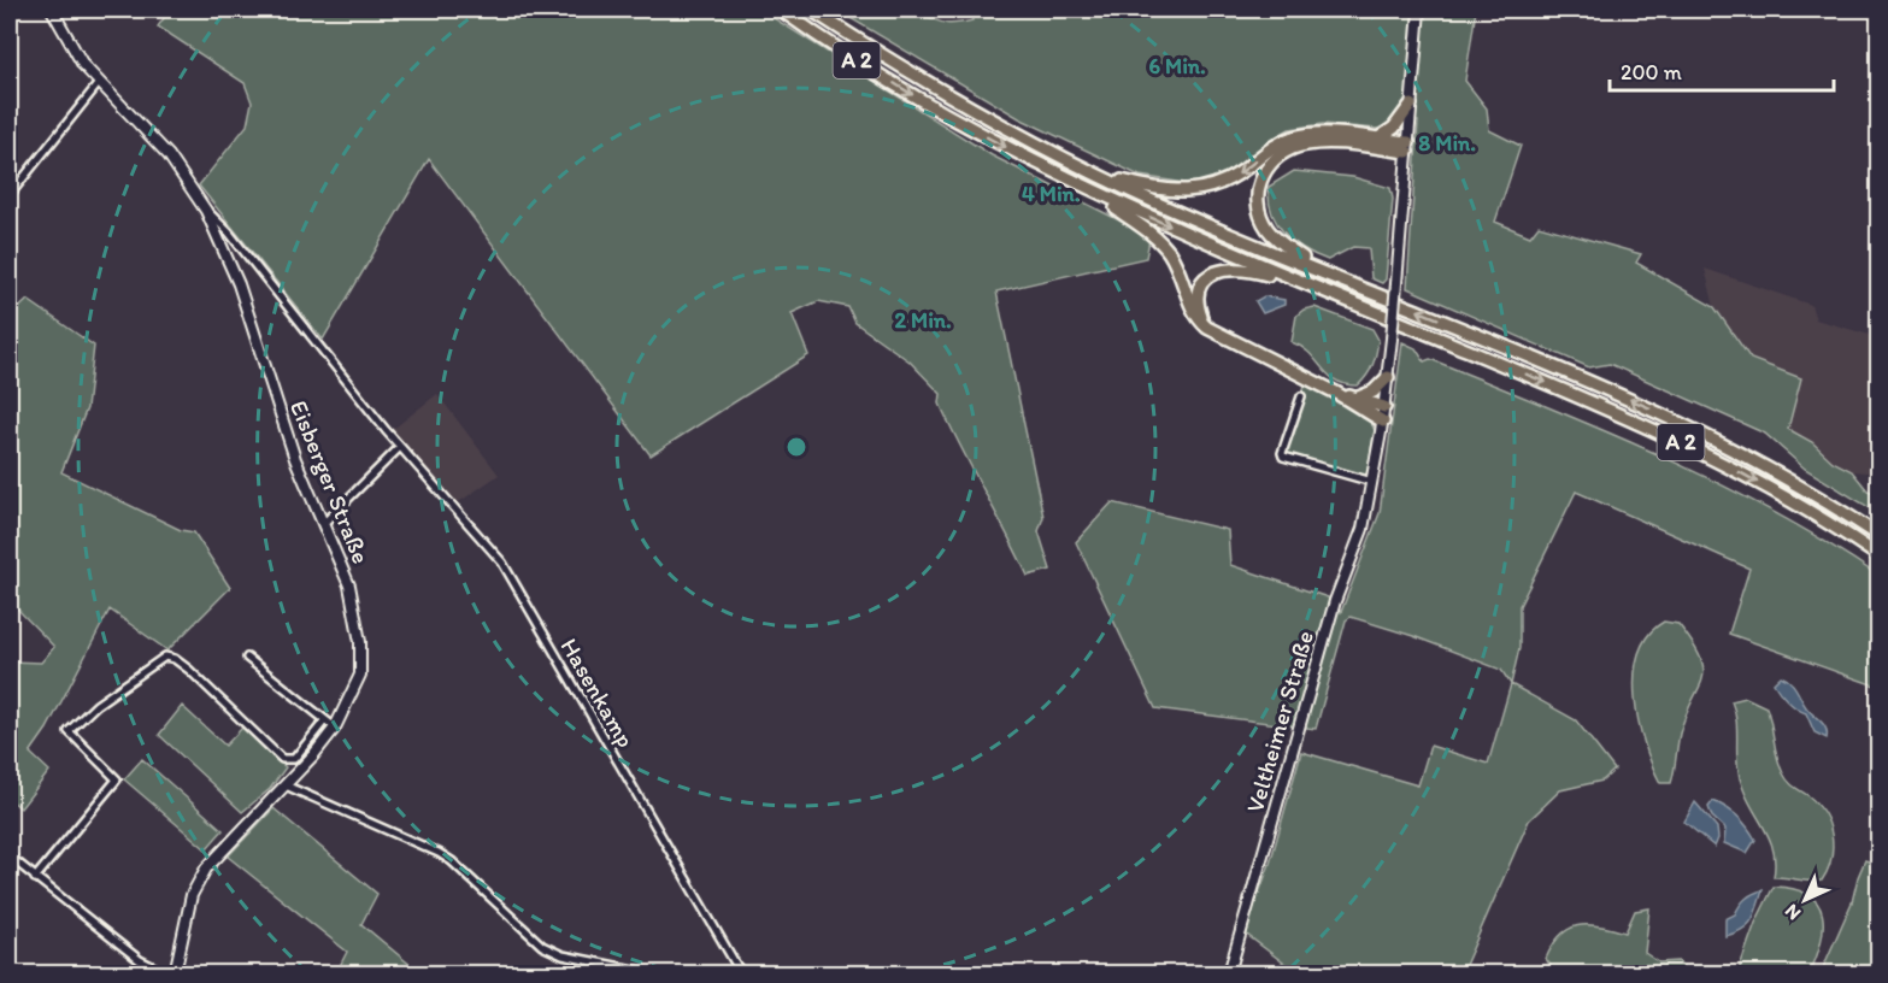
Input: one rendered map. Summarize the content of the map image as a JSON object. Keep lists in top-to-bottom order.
{
  "streets": {
    "highway": ["A 2"],
    "main road": ["Eisberger Straße", "Veltheimer Straße"],
    "street": ["Hasenkamp"]
  },
  "crossings": [
    ["Eisberger Straße", "Hasenkamp"]
  ],
  "scale_bar": "200 m",
  "north": "bottom left",
  "rings": [
    "6 Min.",
    "8 Min.",
    "4 Min.",
    "2 Min."
  ]
}
